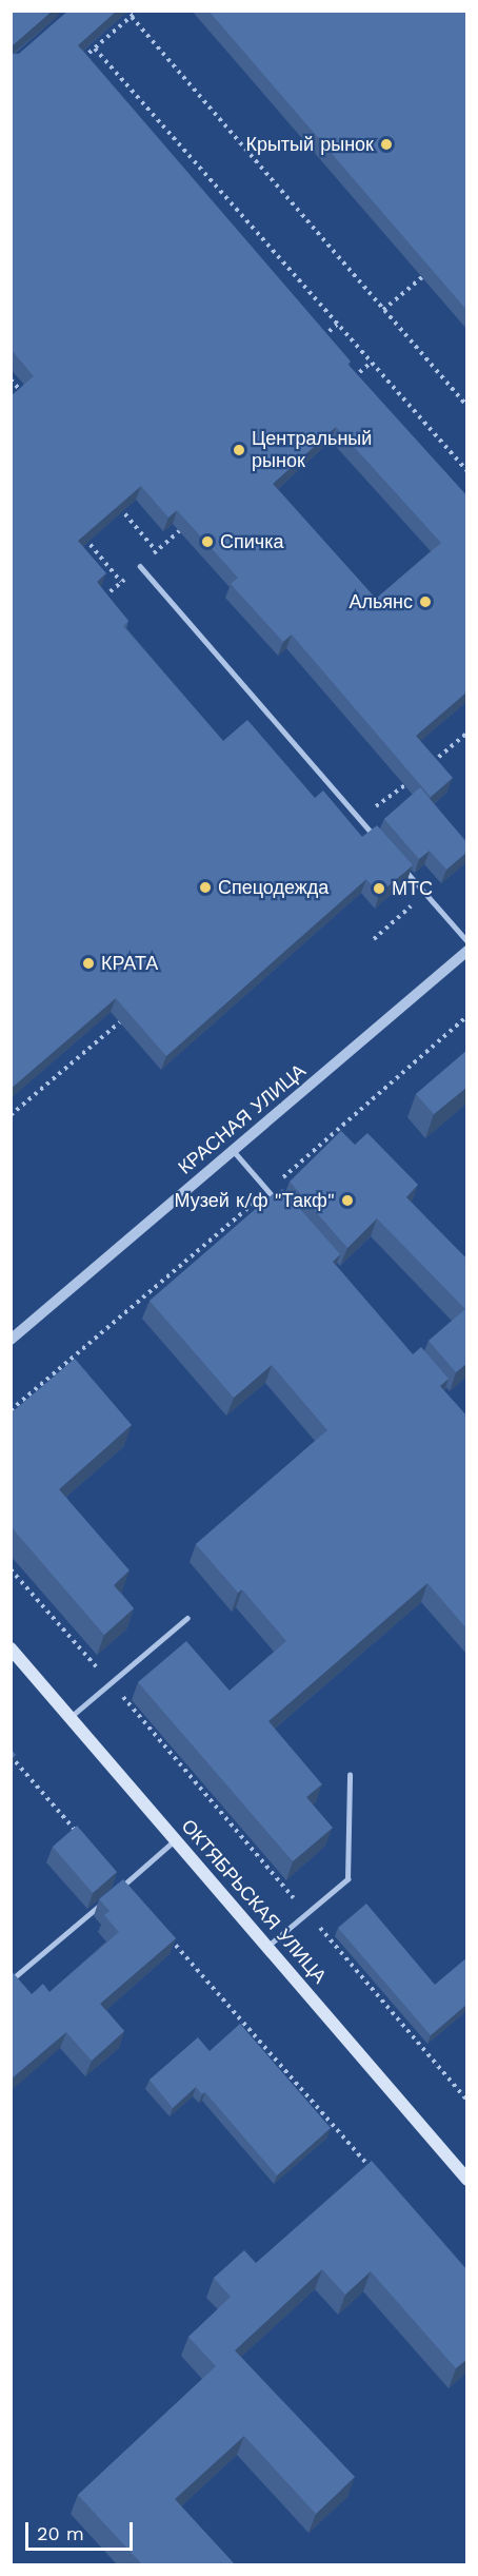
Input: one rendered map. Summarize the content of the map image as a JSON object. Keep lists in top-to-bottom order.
{
  "streets": {
    "main road": ["ОКТЯБРЬСКАЯ УЛИЦА"],
    "street": ["КРАСНАЯ УЛИЦА"]
  },
  "places": [
    "Крытый рынок",
    "Центральный рынок",
    "Спичка",
    "Альянс",
    "Спецодежда",
    "МТС",
    "КРАТА",
    "Музей к/ф \"Такф\""
  ],
  "scale_bar": "20 m"
}
